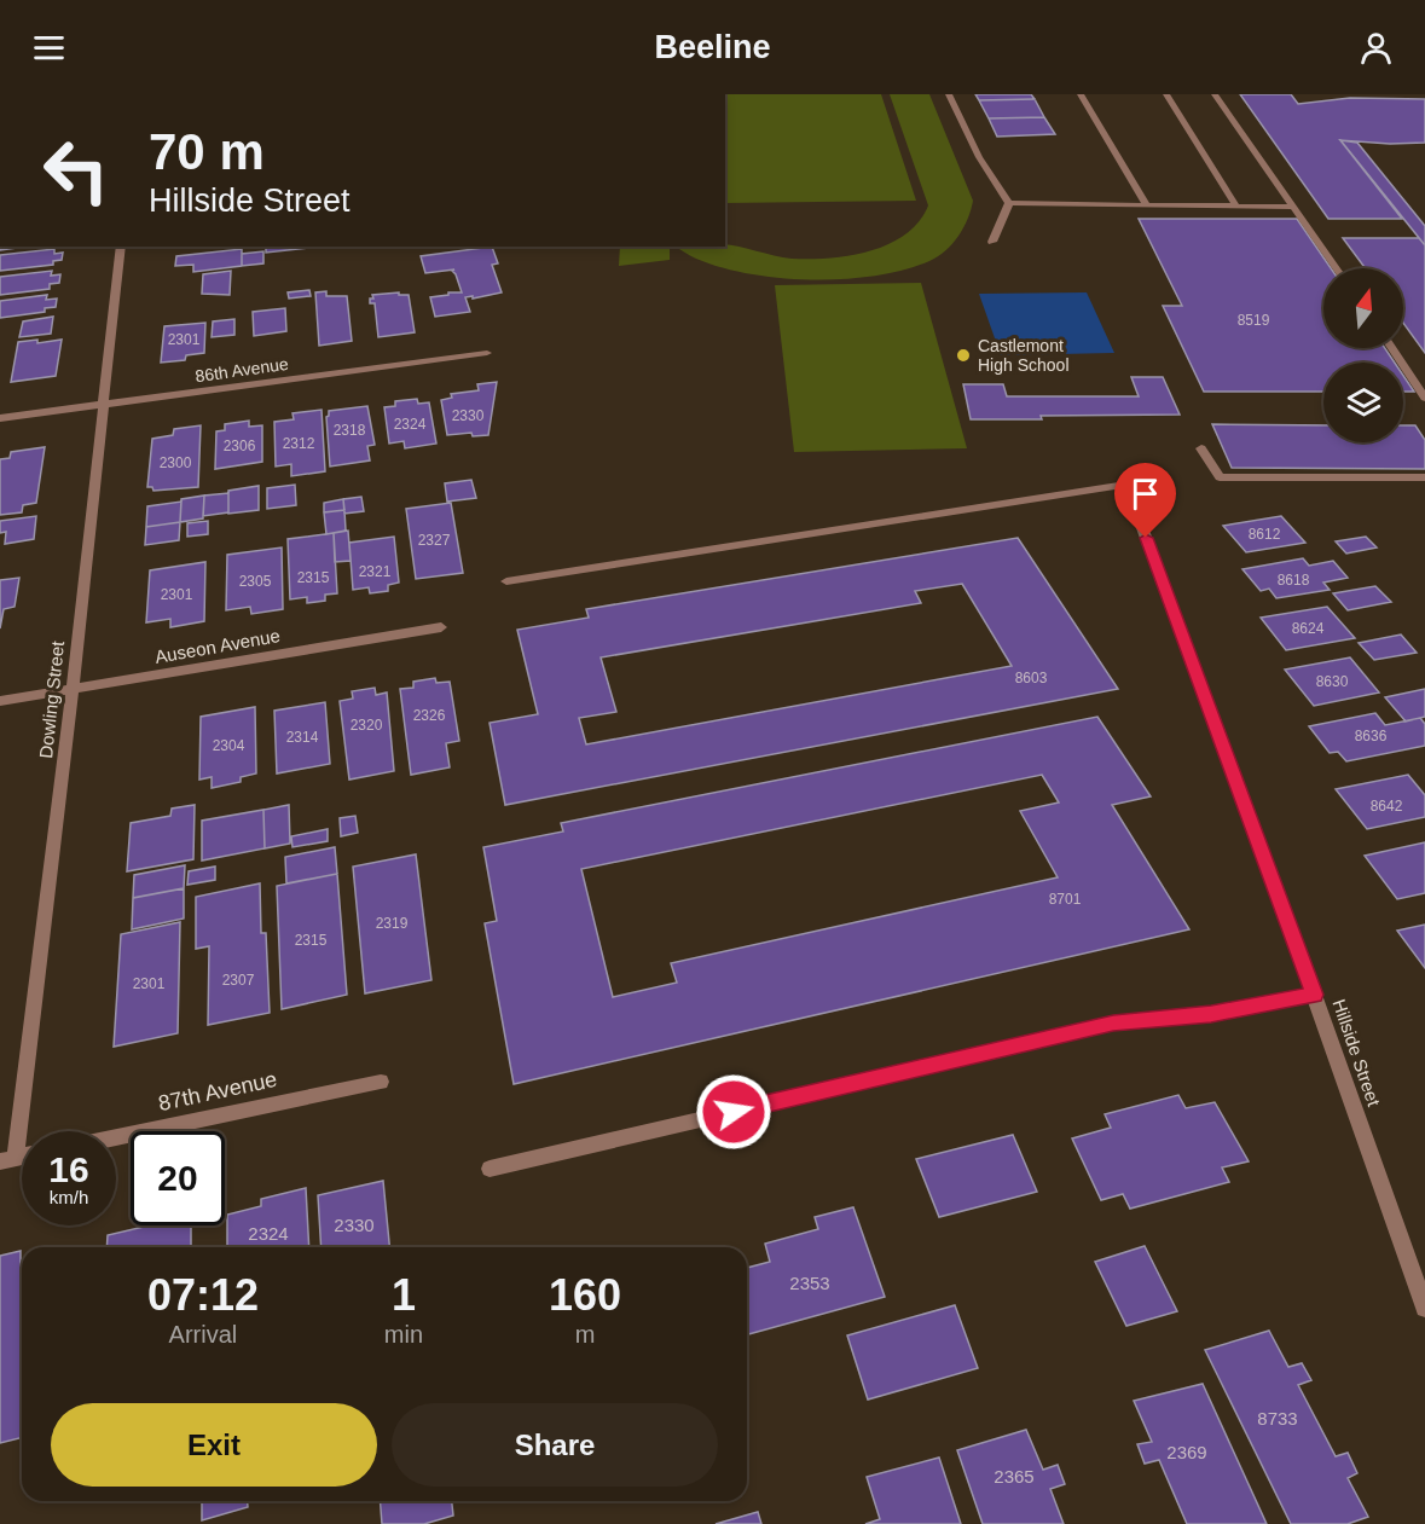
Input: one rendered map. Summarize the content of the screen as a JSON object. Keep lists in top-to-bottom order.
{
  "streets": {
    "street": [
      "86th Avenue",
      "Auseon Avenue",
      "Dowling Street",
      "Hillside Street",
      "87th Avenue"
    ]
  },
  "crossings": [
    ["86th Avenue", "Dowling Street"],
    ["Auseon Avenue", "Dowling Street"]
  ],
  "places": ["Castlemont High School"],
  "house_numbers": [
    "8519",
    "2301",
    "2330",
    "2324",
    "2318",
    "2312",
    "2306",
    "2300",
    "8612",
    "2327",
    "2321",
    "2315",
    "8618",
    "2305",
    "2301",
    "8624",
    "8603",
    "8630",
    "2326",
    "2320",
    "8636",
    "2314",
    "2304",
    "8642",
    "8701",
    "2319",
    "2315",
    "2307",
    "2301",
    "2330",
    "2324",
    "2353",
    "8733",
    "2369",
    "2365"
  ],
  "north": "top",
  "page": {
    "header": "Beeline",
    "turn": ["70 m", "Hillside Street"],
    "speed": "16 km/h",
    "limit": "20",
    "eta": [
      "07:12",
      "Arrival",
      "1",
      "min",
      "160",
      "m"
    ],
    "buttons": ["Exit", "Share"]
  }
}
